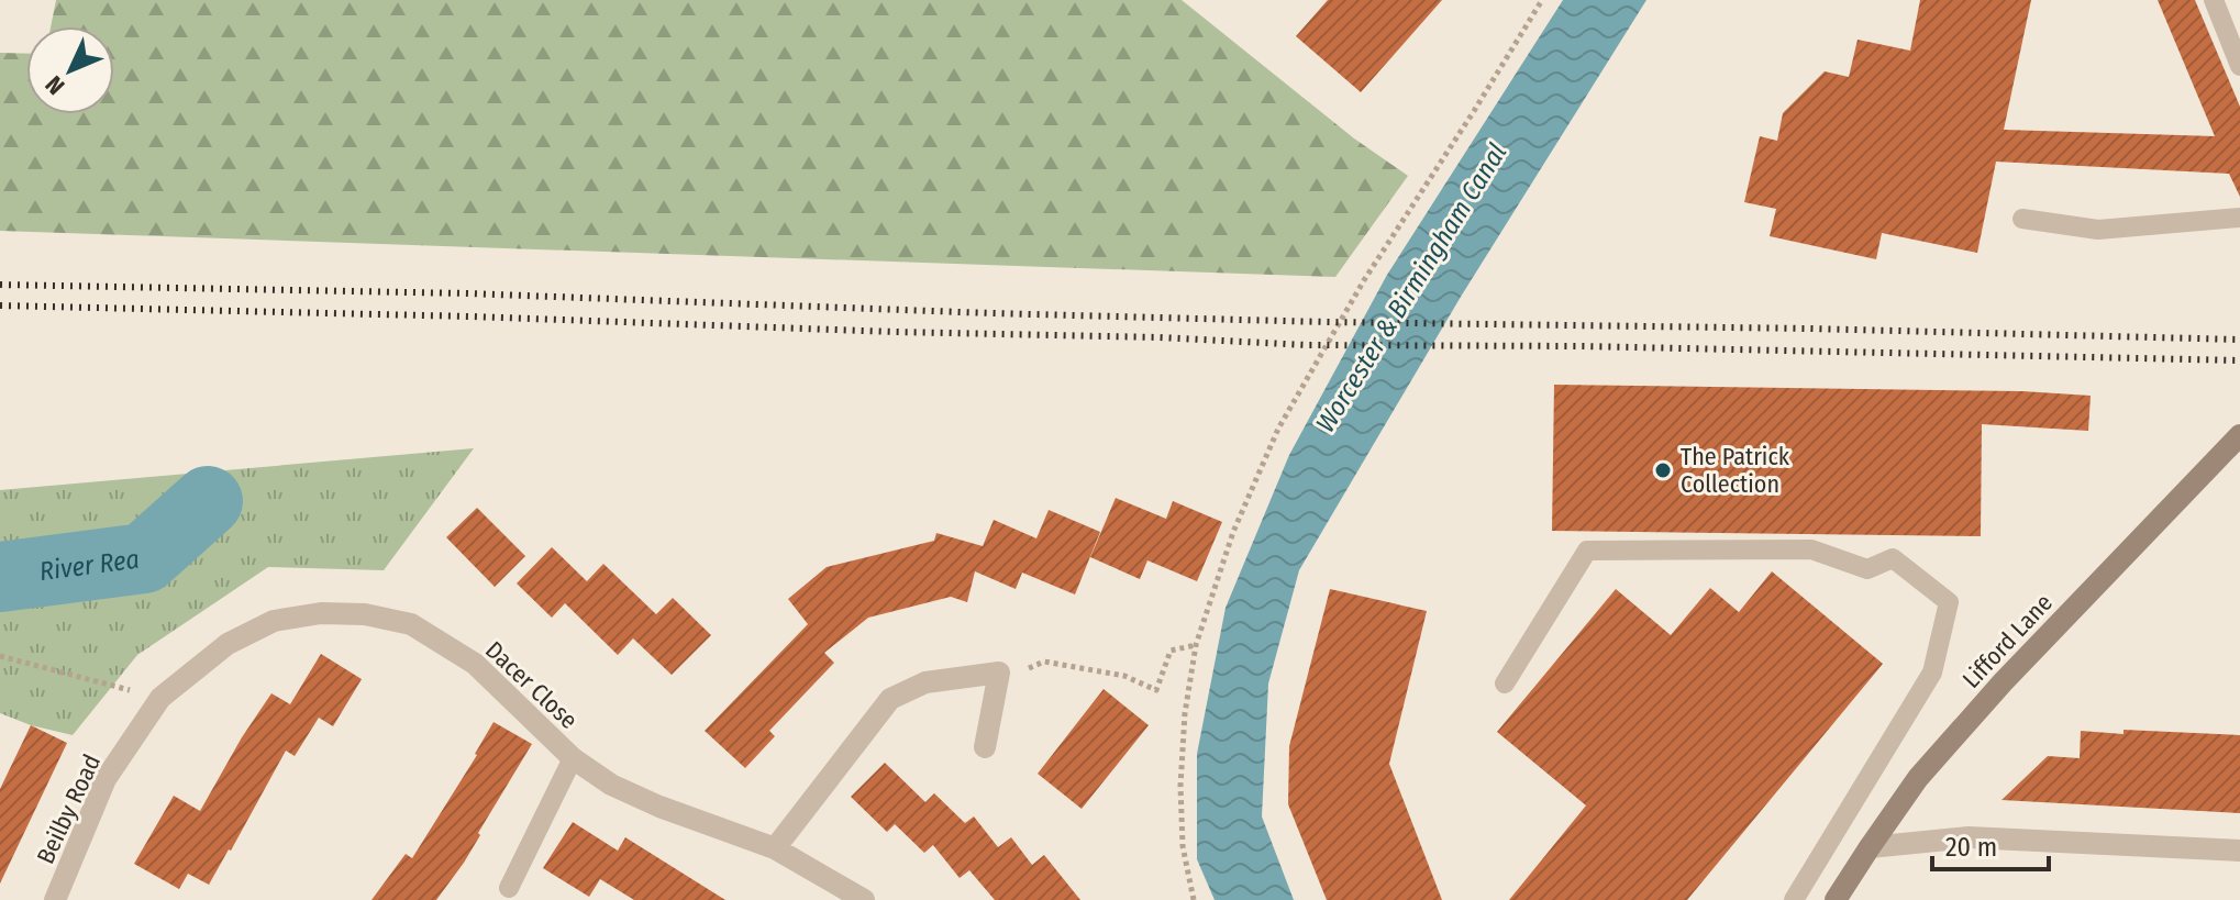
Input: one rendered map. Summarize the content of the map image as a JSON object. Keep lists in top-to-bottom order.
{
  "streets": {
    "street": ["Lifford Lane", "Dacer Close", "Beilby Road"]
  },
  "crossings": [
    ["Dacer Close", "Beilby Road"]
  ],
  "water": ["Worcester & Birmingham Canal", "River Rea"],
  "places": ["The Patrick Collection"],
  "scale_bar": "20 m",
  "north": "bottom left"
}
